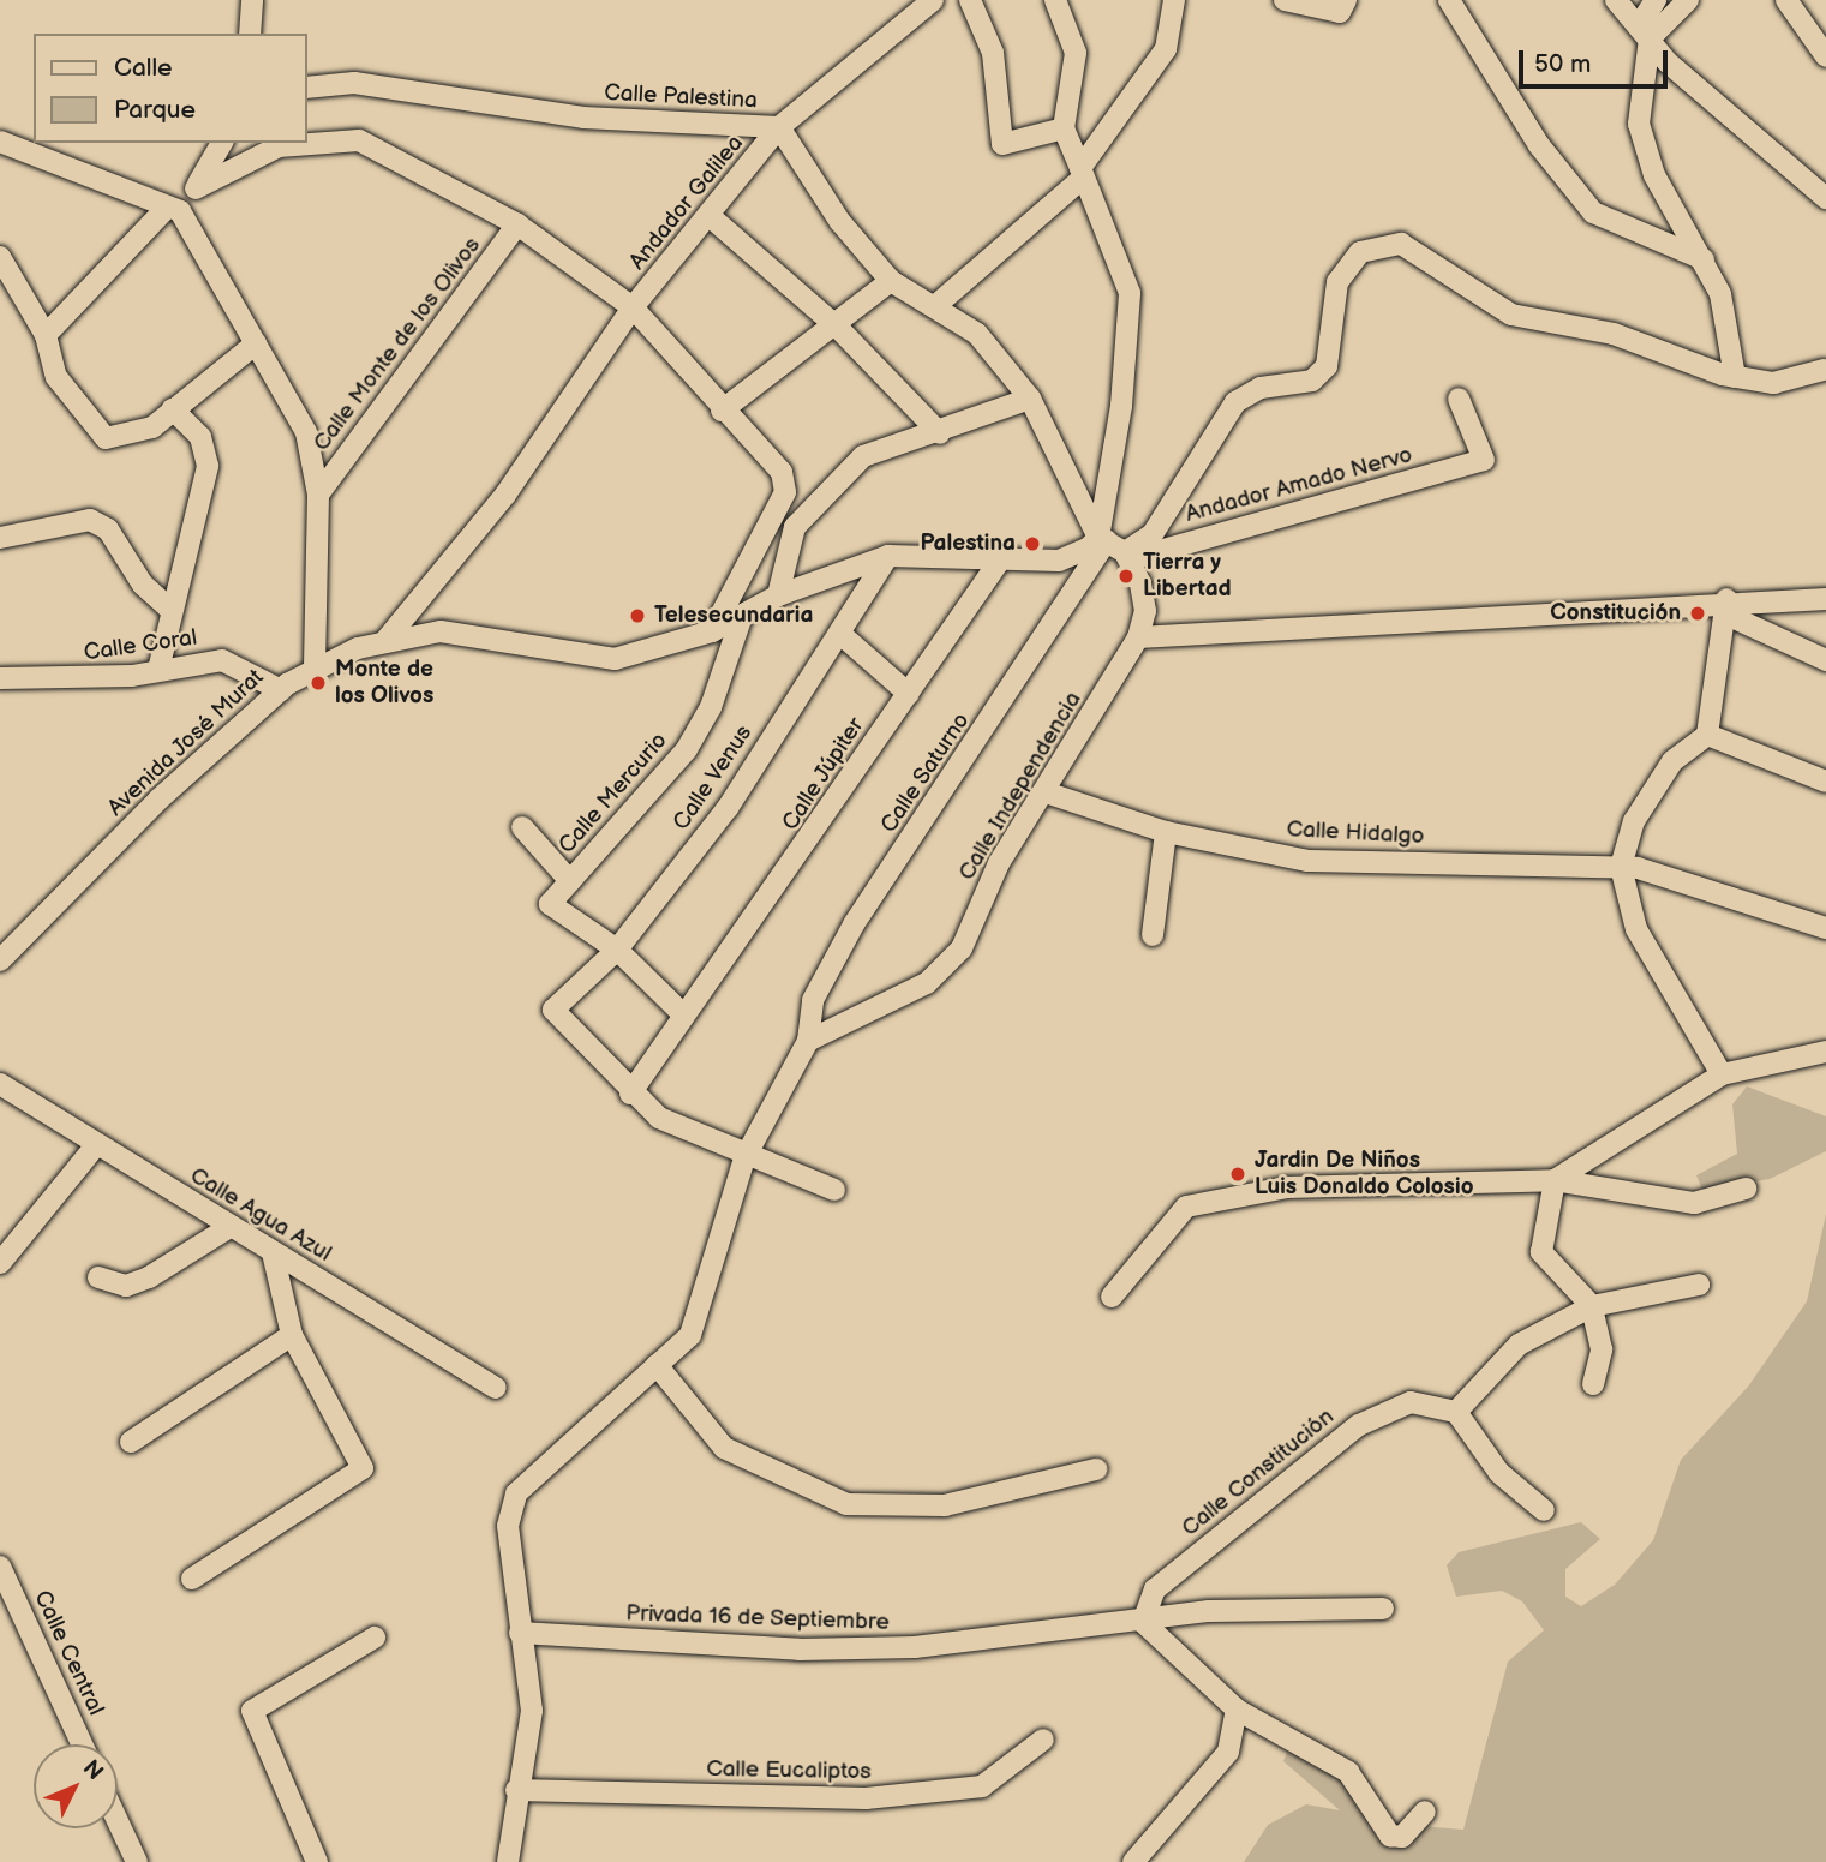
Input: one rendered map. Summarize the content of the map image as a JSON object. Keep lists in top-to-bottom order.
{
  "streets": {
    "street": [
      "Calle Palestina",
      "Andador Galilea",
      "Calle Monte de los Olivos",
      "Andador Amado Nervo",
      "Calle Coral",
      "Avenida José Murat",
      "Calle Saturno",
      "Calle Júpiter",
      "Calle Venus",
      "Calle Independencia",
      "Calle Mercurio",
      "Calle Hidalgo",
      "Calle Agua Azul",
      "Calle Constitución",
      "Privada 16 de Septiembre",
      "Calle Central",
      "Calle Eucaliptos"
    ]
  },
  "crossings": [
    ["Calle Palestina", "Andador Galilea"],
    ["Calle Palestina", "Andador Amado Nervo"],
    ["Calle Palestina", "Avenida José Murat"],
    ["Calle Palestina", "Calle Saturno"],
    ["Calle Palestina", "Calle Independencia"],
    ["Andador Galilea", "Avenida José Murat"],
    ["Calle Monte de los Olivos", "Avenida José Murat"],
    ["Andador Amado Nervo", "Avenida José Murat"],
    ["Andador Amado Nervo", "Calle Saturno"],
    ["Calle Coral", "Avenida José Murat"],
    ["Avenida José Murat", "Calle Saturno"],
    ["Avenida José Murat", "Calle Júpiter"],
    ["Avenida José Murat", "Calle Venus"],
    ["Avenida José Murat", "Calle Mercurio"],
    ["Calle Saturno", "Calle Independencia"],
    ["Calle Júpiter", "Calle Venus"],
    ["Calle Venus", "Calle Mercurio"],
    ["Calle Independencia", "Calle Hidalgo"],
    ["Calle Constitución", "Privada 16 de Septiembre"]
  ],
  "places": [
    "Palestina",
    "Tierra y Libertad",
    "Constitución",
    "Telesecundaria",
    "Monte de los Olivos",
    "Jardin De Niños Luis Donaldo Colosio"
  ],
  "legend": ["Calle", "Parque"],
  "scale_bar": "50 m",
  "north": "top right"
}
